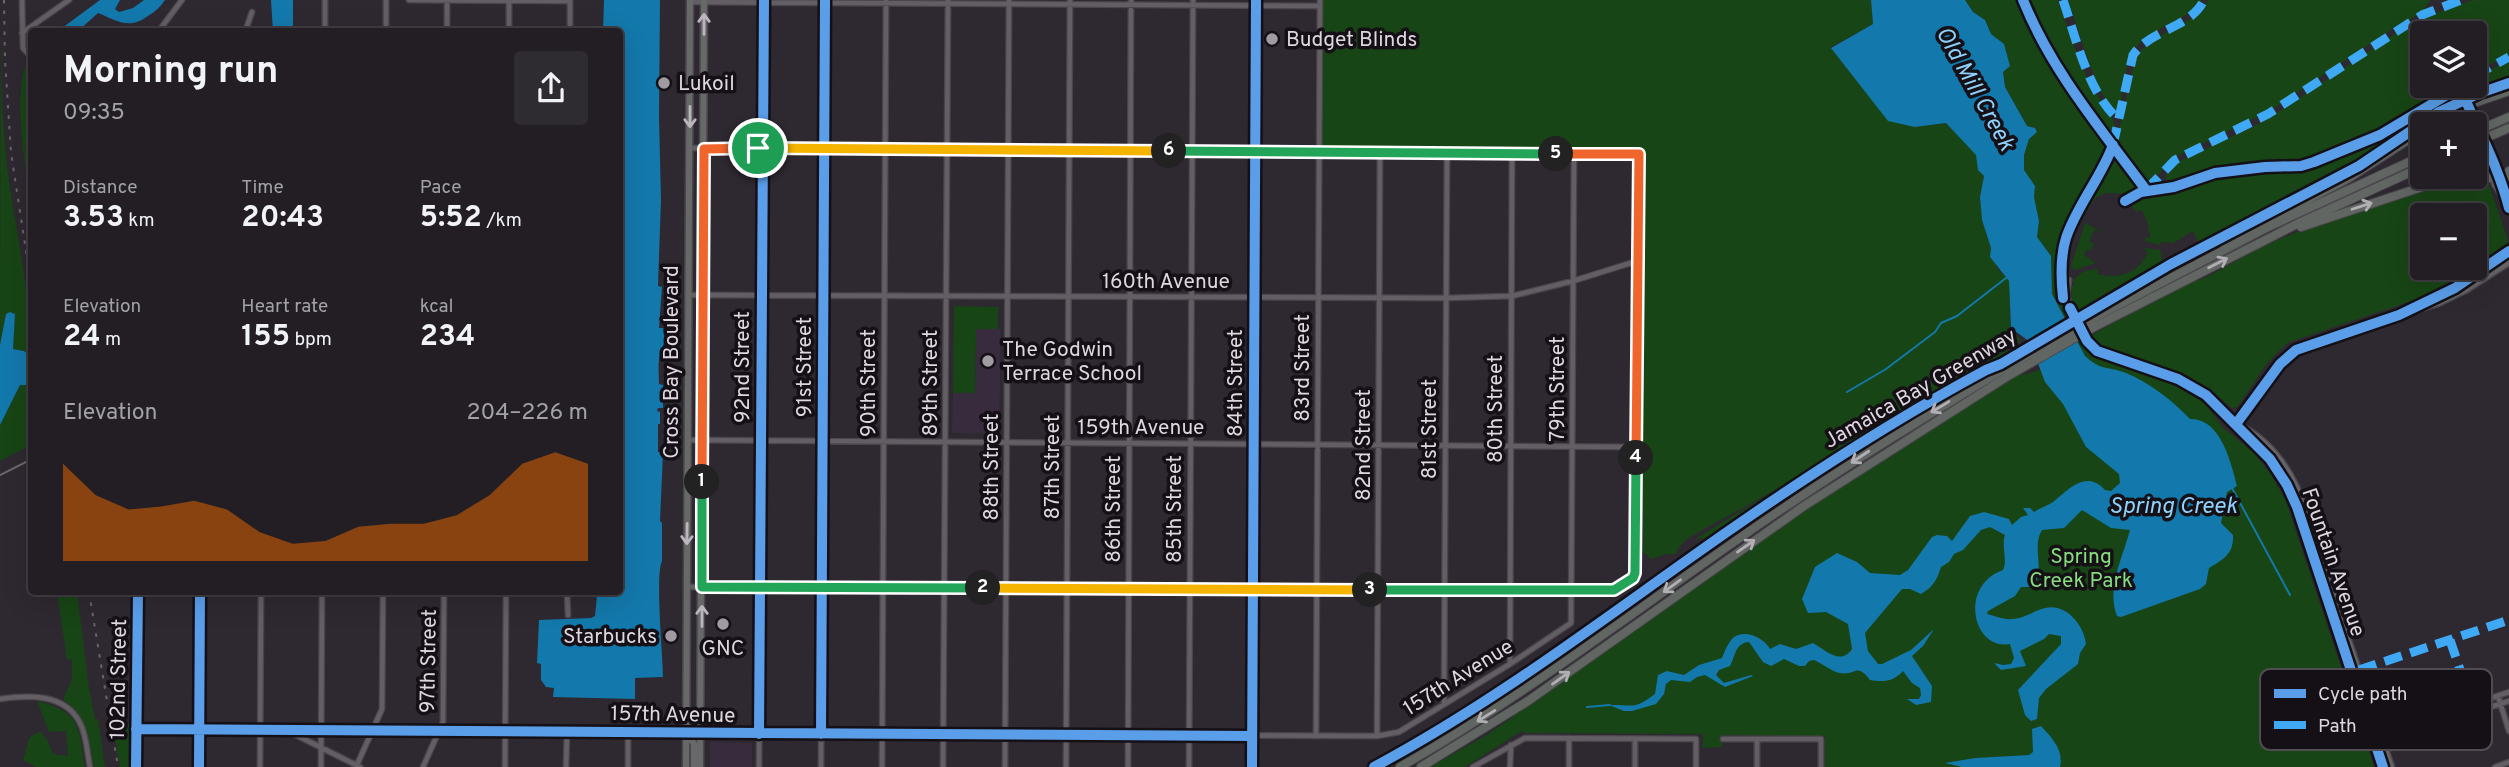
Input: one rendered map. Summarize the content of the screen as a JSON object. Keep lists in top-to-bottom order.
{
  "streets": {
    "main road": ["Cross Bay Boulevard", "Fountain Avenue"],
    "street": [
      "160th Avenue",
      "92nd Street",
      "91st Street",
      "83rd Street",
      "90th Street",
      "89th Street",
      "84th Street",
      "79th Street",
      "80th Street",
      "159th Avenue",
      "81st Street",
      "82nd Street",
      "88th Street",
      "87th Street",
      "86th Street",
      "85th Street",
      "97th Street",
      "157th Avenue",
      "102nd Street"
    ],
    "cycle path": ["Jamaica Bay Greenway"]
  },
  "crossings": [
    ["160th Avenue", "Cross Bay Boulevard"],
    ["160th Avenue", "92nd Street"],
    ["160th Avenue", "91st Street"],
    ["160th Avenue", "83rd Street"],
    ["160th Avenue", "90th Street"],
    ["160th Avenue", "89th Street"],
    ["160th Avenue", "84th Street"],
    ["160th Avenue", "79th Street"],
    ["160th Avenue", "80th Street"],
    ["160th Avenue", "81st Street"],
    ["160th Avenue", "82nd Street"],
    ["160th Avenue", "88th Street"],
    ["160th Avenue", "87th Street"],
    ["160th Avenue", "86th Street"],
    ["160th Avenue", "85th Street"],
    ["Cross Bay Boulevard", "159th Avenue"],
    ["Cross Bay Boulevard", "157th Avenue"],
    ["92nd Street", "159th Avenue"],
    ["92nd Street", "157th Avenue"],
    ["91st Street", "159th Avenue"],
    ["91st Street", "157th Avenue"],
    ["83rd Street", "159th Avenue"],
    ["83rd Street", "157th Avenue"],
    ["90th Street", "159th Avenue"],
    ["90th Street", "157th Avenue"],
    ["89th Street", "159th Avenue"],
    ["89th Street", "157th Avenue"],
    ["84th Street", "159th Avenue"],
    ["84th Street", "157th Avenue"],
    ["79th Street", "159th Avenue"],
    ["79th Street", "157th Avenue"],
    ["80th Street", "159th Avenue"],
    ["80th Street", "157th Avenue"],
    ["159th Avenue", "81st Street"],
    ["159th Avenue", "82nd Street"],
    ["159th Avenue", "88th Street"],
    ["159th Avenue", "87th Street"],
    ["159th Avenue", "86th Street"],
    ["159th Avenue", "85th Street"],
    ["81st Street", "157th Avenue"],
    ["82nd Street", "157th Avenue"],
    ["88th Street", "157th Avenue"],
    ["87th Street", "157th Avenue"],
    ["86th Street", "157th Avenue"],
    ["85th Street", "157th Avenue"],
    ["97th Street", "157th Avenue"],
    ["157th Avenue", "102nd Street"]
  ],
  "water": ["Old Mill Creek", "Spring Creek"],
  "parks": ["Spring Creek Park"],
  "places": [
    "Budget Blinds",
    "Lukoil",
    "The Godwin Terrace School",
    "GNC",
    "Starbucks"
  ],
  "legend": ["Cycle path", "Path"],
  "page": {
    "map_buttons": ["+", "−"],
    "heading": ["Morning run", "09:35"],
    "pins": [
      "6",
      "5",
      "4",
      "1",
      "2",
      "3"
    ],
    "stats": [
      ["Distance", "3.53 km"],
      ["Time", "20:43"],
      ["Pace", "5:52 /km"],
      ["Elevation", "24 m"],
      ["Heart rate", "155 bpm"],
      ["kcal", "234"]
    ],
    "chart": ["Elevation", "204–226 m"]
  }
}
